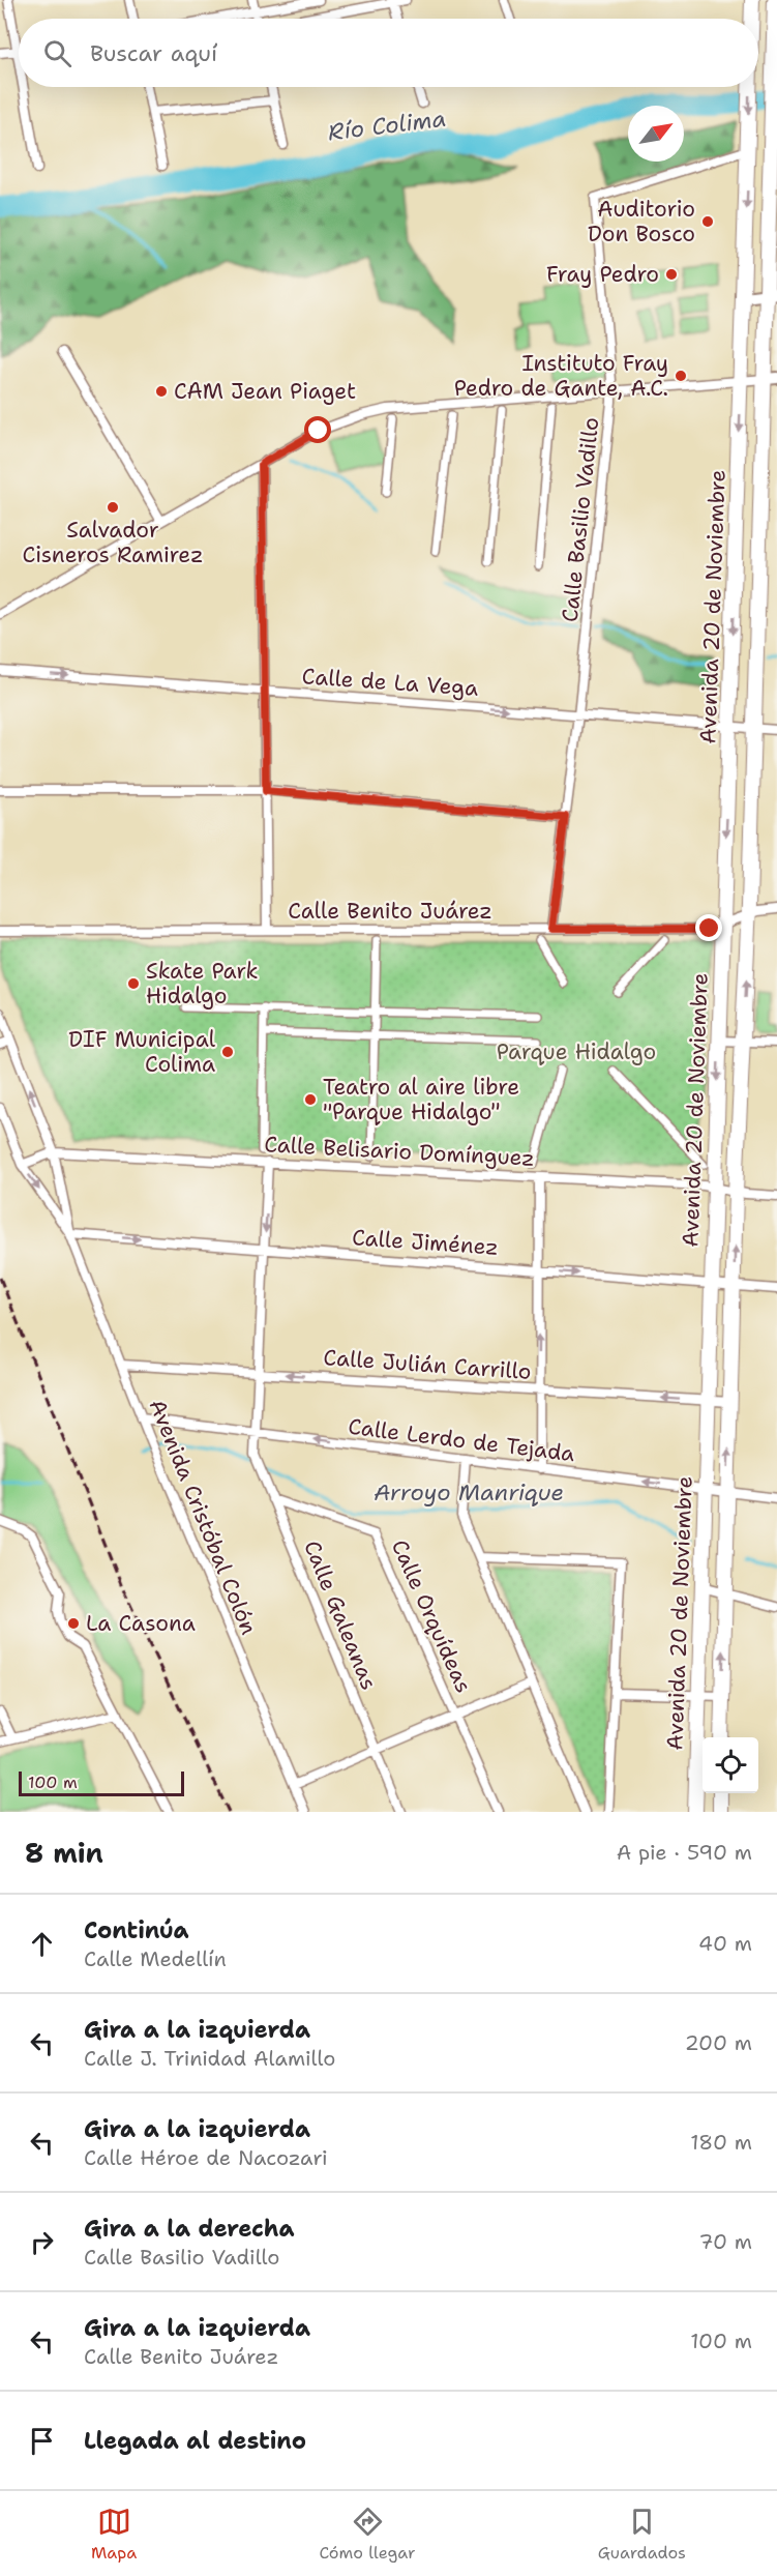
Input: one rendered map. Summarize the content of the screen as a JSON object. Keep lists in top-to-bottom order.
{
  "streets": {
    "main road": ["Avenida 20 de Noviembre"],
    "street": [
      "Calle Basilio Vadillo",
      "Calle de La Vega",
      "Calle Benito Juárez",
      "Calle Belisario Domínguez",
      "Calle Jiménez",
      "Calle Julián Carrillo",
      "Calle Lerdo de Tejada",
      "Avenida Cristóbal Colón",
      "Calle Galeanas",
      "Calle Orquídeas"
    ]
  },
  "crossings": [
    ["Calle Basilio Vadillo", "Avenida 20 de Noviembre"],
    ["Calle Basilio Vadillo", "Calle de La Vega"],
    ["Calle Basilio Vadillo", "Calle Benito Juárez"],
    ["Avenida 20 de Noviembre", "Calle de La Vega"],
    ["Avenida 20 de Noviembre", "Calle Benito Juárez"],
    ["Avenida 20 de Noviembre", "Calle Belisario Domínguez"],
    ["Avenida 20 de Noviembre", "Calle Jiménez"],
    ["Avenida 20 de Noviembre", "Calle Julián Carrillo"],
    ["Avenida 20 de Noviembre", "Calle Lerdo de Tejada"],
    ["Calle Belisario Domínguez", "Avenida Cristóbal Colón"],
    ["Calle Belisario Domínguez", "Calle Galeanas"],
    ["Calle Jiménez", "Avenida Cristóbal Colón"],
    ["Calle Jiménez", "Calle Galeanas"],
    ["Calle Julián Carrillo", "Avenida Cristóbal Colón"],
    ["Calle Julián Carrillo", "Calle Galeanas"],
    ["Calle Lerdo de Tejada", "Avenida Cristóbal Colón"],
    ["Calle Lerdo de Tejada", "Calle Galeanas"],
    ["Calle Galeanas", "Calle Orquídeas"]
  ],
  "one_way": [
    "Calle de La Vega",
    "Calle Jiménez",
    "Calle Julián Carrillo",
    "Calle Lerdo de Tejada"
  ],
  "water": ["Río Colima", "Arroyo Manrique"],
  "parks": ["Parque Hidalgo"],
  "places": [
    "Auditorio Don Bosco",
    "Fray Pedro",
    "Instituto Fray Pedro de Gante, A.C.",
    "CAM Jean Piaget",
    "Salvador Cisneros Ramirez",
    "Skate Park Hidalgo",
    "DIF Municipal Colima",
    "Teatro al aire libre \"Parque Hidalgo\"",
    "La Casona"
  ],
  "scale_bar": "100 m",
  "north": "top right",
  "page": {
    "search": "Buscar aquí",
    "scale": "100 m",
    "heading": ["8 min", "A pie · 590 m"],
    "list": [
      ["Continúa", "Calle Medellín", "40 m"],
      ["Gira a la izquierda", "Calle J. Trinidad Alamillo", "200 m"],
      ["Gira a la izquierda", "Calle Héroe de Nacozari", "180 m"],
      ["Gira a la derecha", "Calle Basilio Vadillo", "70 m"],
      ["Gira a la izquierda", "Calle Benito Juárez", "100 m"],
      "Llegada al destino"
    ],
    "nav": ["Mapa", "Cómo llegar", "Guardados"]
  }
}
